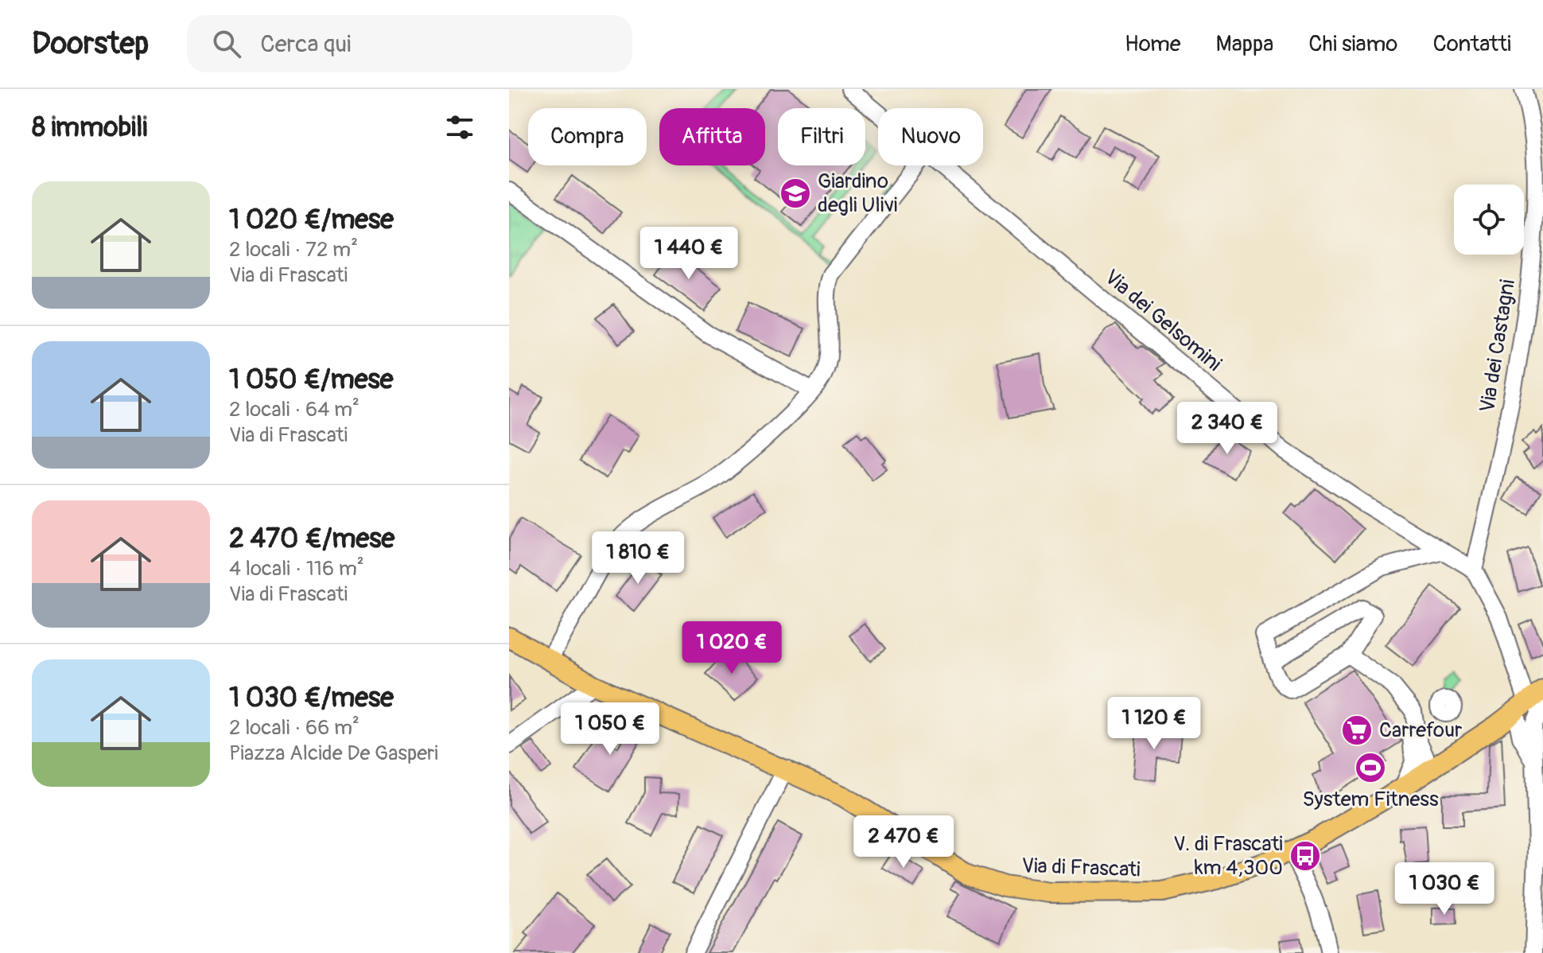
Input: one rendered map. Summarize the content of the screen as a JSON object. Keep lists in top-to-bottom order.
{
  "streets": {
    "main road": ["Via di Frascati"],
    "street": ["Via dei Gelsomini", "Via dei Castagni"]
  },
  "crossings": [
    ["Via dei Gelsomini", "Via dei Castagni"]
  ],
  "places": {
    "school or university": ["Giardino degli Ulivi"],
    "supermarket": ["Carrefour"],
    "sports": ["System Fitness"],
    "bus stop": ["V. di Frascati km 4,300"]
  },
  "page": {
    "header": "Doorstep",
    "search": "Cerca qui",
    "nav": [
      "Home",
      "Mappa",
      "Chi siamo",
      "Contatti"
    ],
    "heading": "8 immobili",
    "chip": [
      "Compra",
      "Affitta",
      "Filtri",
      "Nuovo"
    ],
    "list": [
      {
        "name": "1 020 €/mese",
        "note": "2 locali · 72 m² · Via di Frascati"
      },
      {
        "name": "1 050 €/mese",
        "note": "2 locali · 64 m² · Via di Frascati"
      },
      {
        "name": "2 470 €/mese",
        "note": "4 locali · 116 m² · Via di Frascati"
      },
      {
        "name": "1 030 €/mese",
        "note": "2 locali · 66 m² · Piazza Alcide De Gasperi"
      }
    ],
    "price": [
      "1 440 €",
      "2 340 €",
      "1 810 €",
      "1 020 €",
      "1 120 €",
      "1 050 €",
      "2 470 €",
      "1 030 €"
    ]
  }
}
